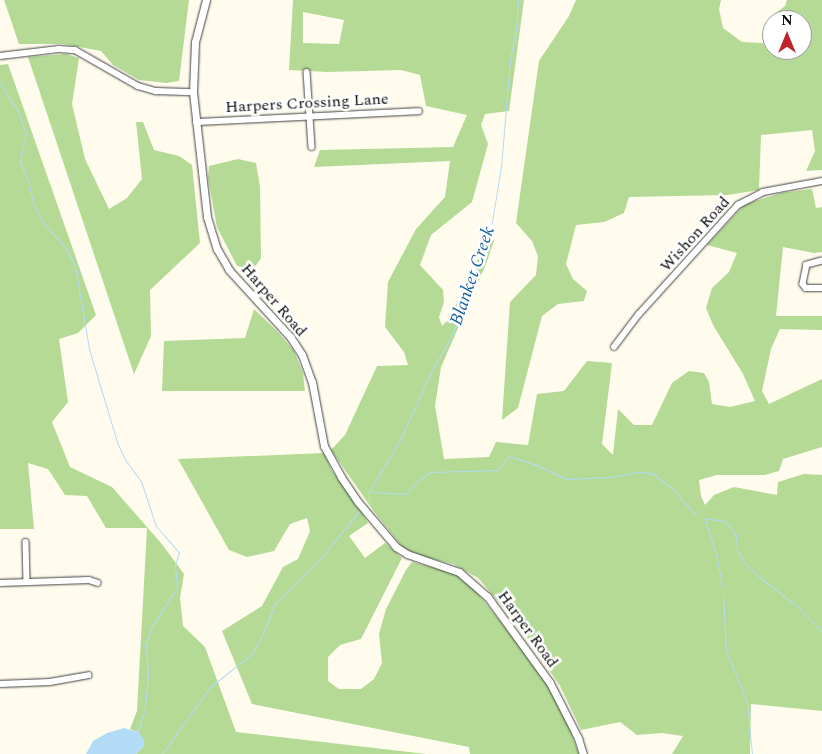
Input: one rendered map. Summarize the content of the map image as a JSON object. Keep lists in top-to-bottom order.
{
  "streets": {
    "street": ["Harpers Crossing Lane", "Wishon Road", "Harper Road"]
  },
  "crossings": [
    ["Harpers Crossing Lane", "Harper Road"]
  ],
  "water": ["Blanket Creek"],
  "north": "top"
}
